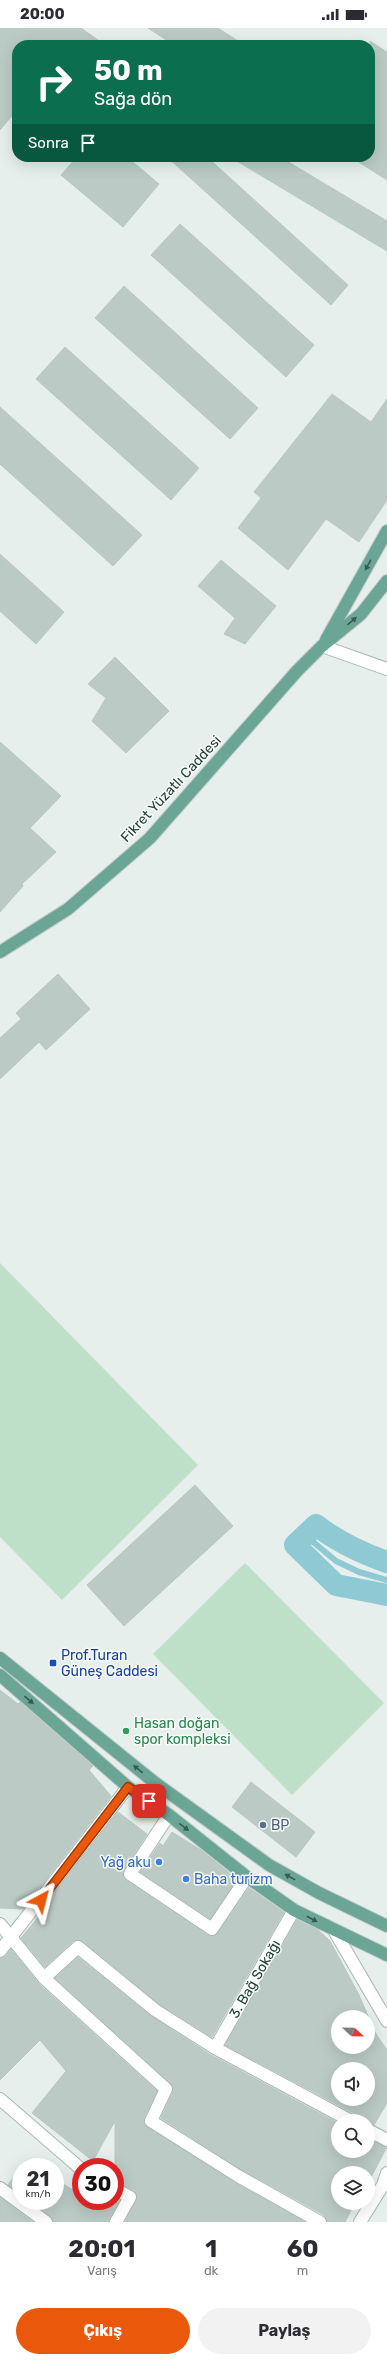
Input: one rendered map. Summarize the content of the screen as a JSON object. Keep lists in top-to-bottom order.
{
  "streets": {
    "main road": ["Fikret Yüzatlı Caddesi"],
    "street": ["3. Bağ Sokağı"]
  },
  "places": {
    "transit": ["Prof.Turan Güneş Caddesi"],
    "other": [
      "Hasan doğan spor kompleksi",
      "BP",
      "Yağ aku",
      "Baha turizm"
    ]
  },
  "north": "right",
  "page": {
    "status": "20:00",
    "turn": ["50 m", "Sağa dön"],
    "then": "Sonra",
    "speed": "21 km/h",
    "limit": "30",
    "eta": [
      "20:01",
      "Varış",
      "1",
      "dk",
      "60",
      "m"
    ],
    "buttons": ["Çıkış", "Paylaş"]
  }
}
